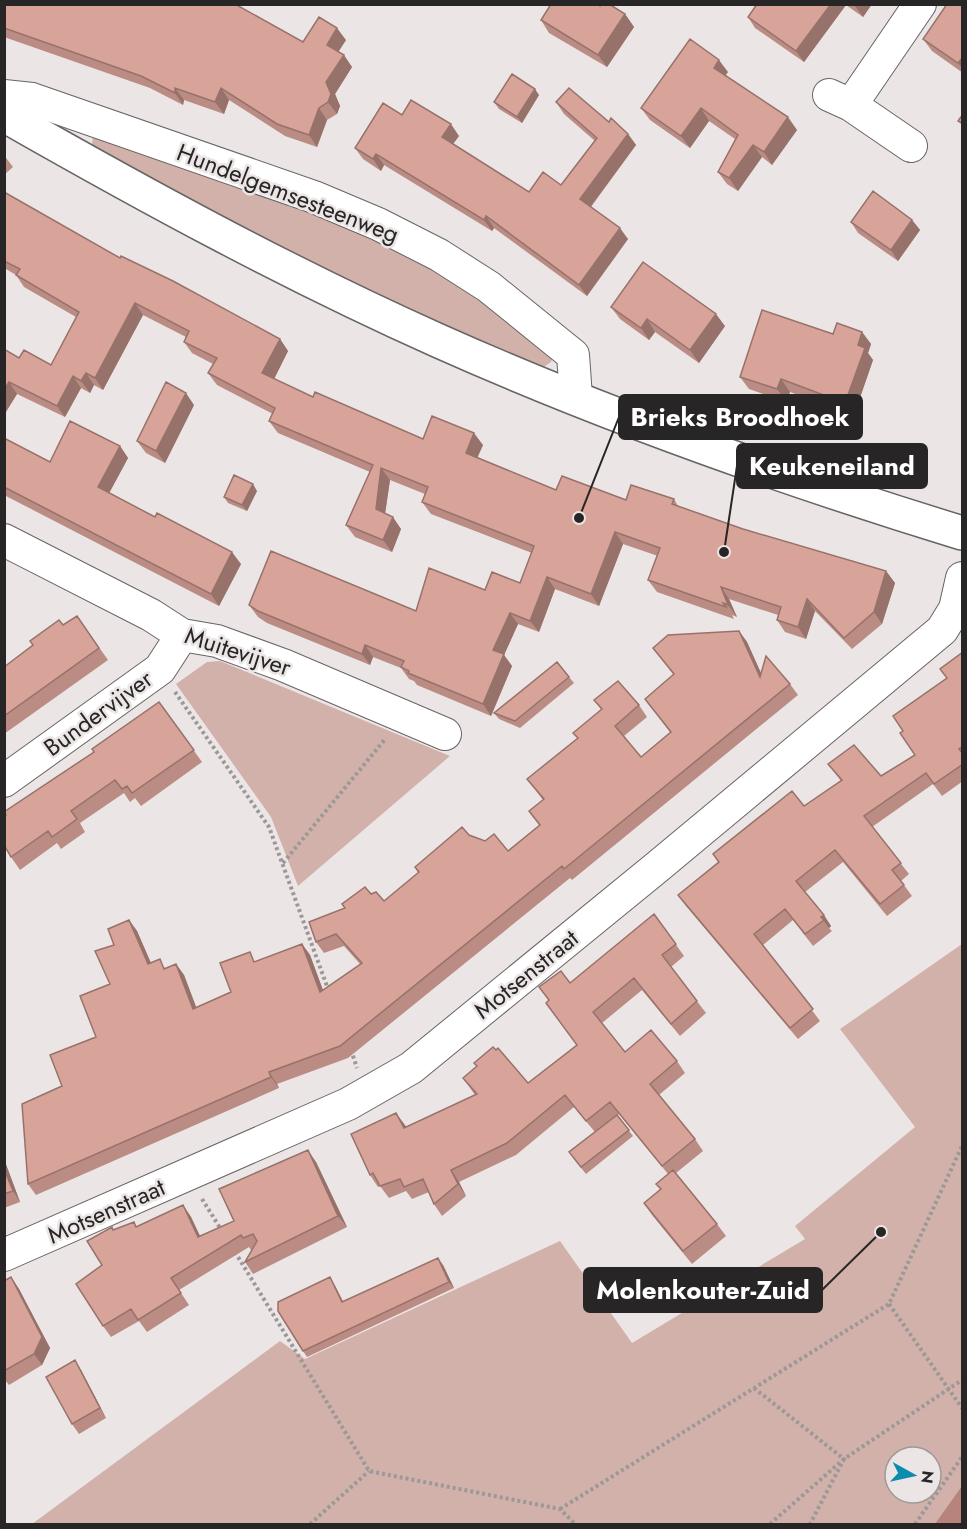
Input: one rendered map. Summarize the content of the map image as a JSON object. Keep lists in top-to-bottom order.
{
  "streets": {
    "street": [
      "Hundelgemsesteenweg",
      "Muitevijver",
      "Bundervijver",
      "Motsenstraat"
    ]
  },
  "crossings": [
    ["Muitevijver", "Bundervijver"]
  ],
  "places": ["Brieks Broodhoek", "Keukeneiland", "Molenkouter-Zuid"],
  "north": "right"
}
